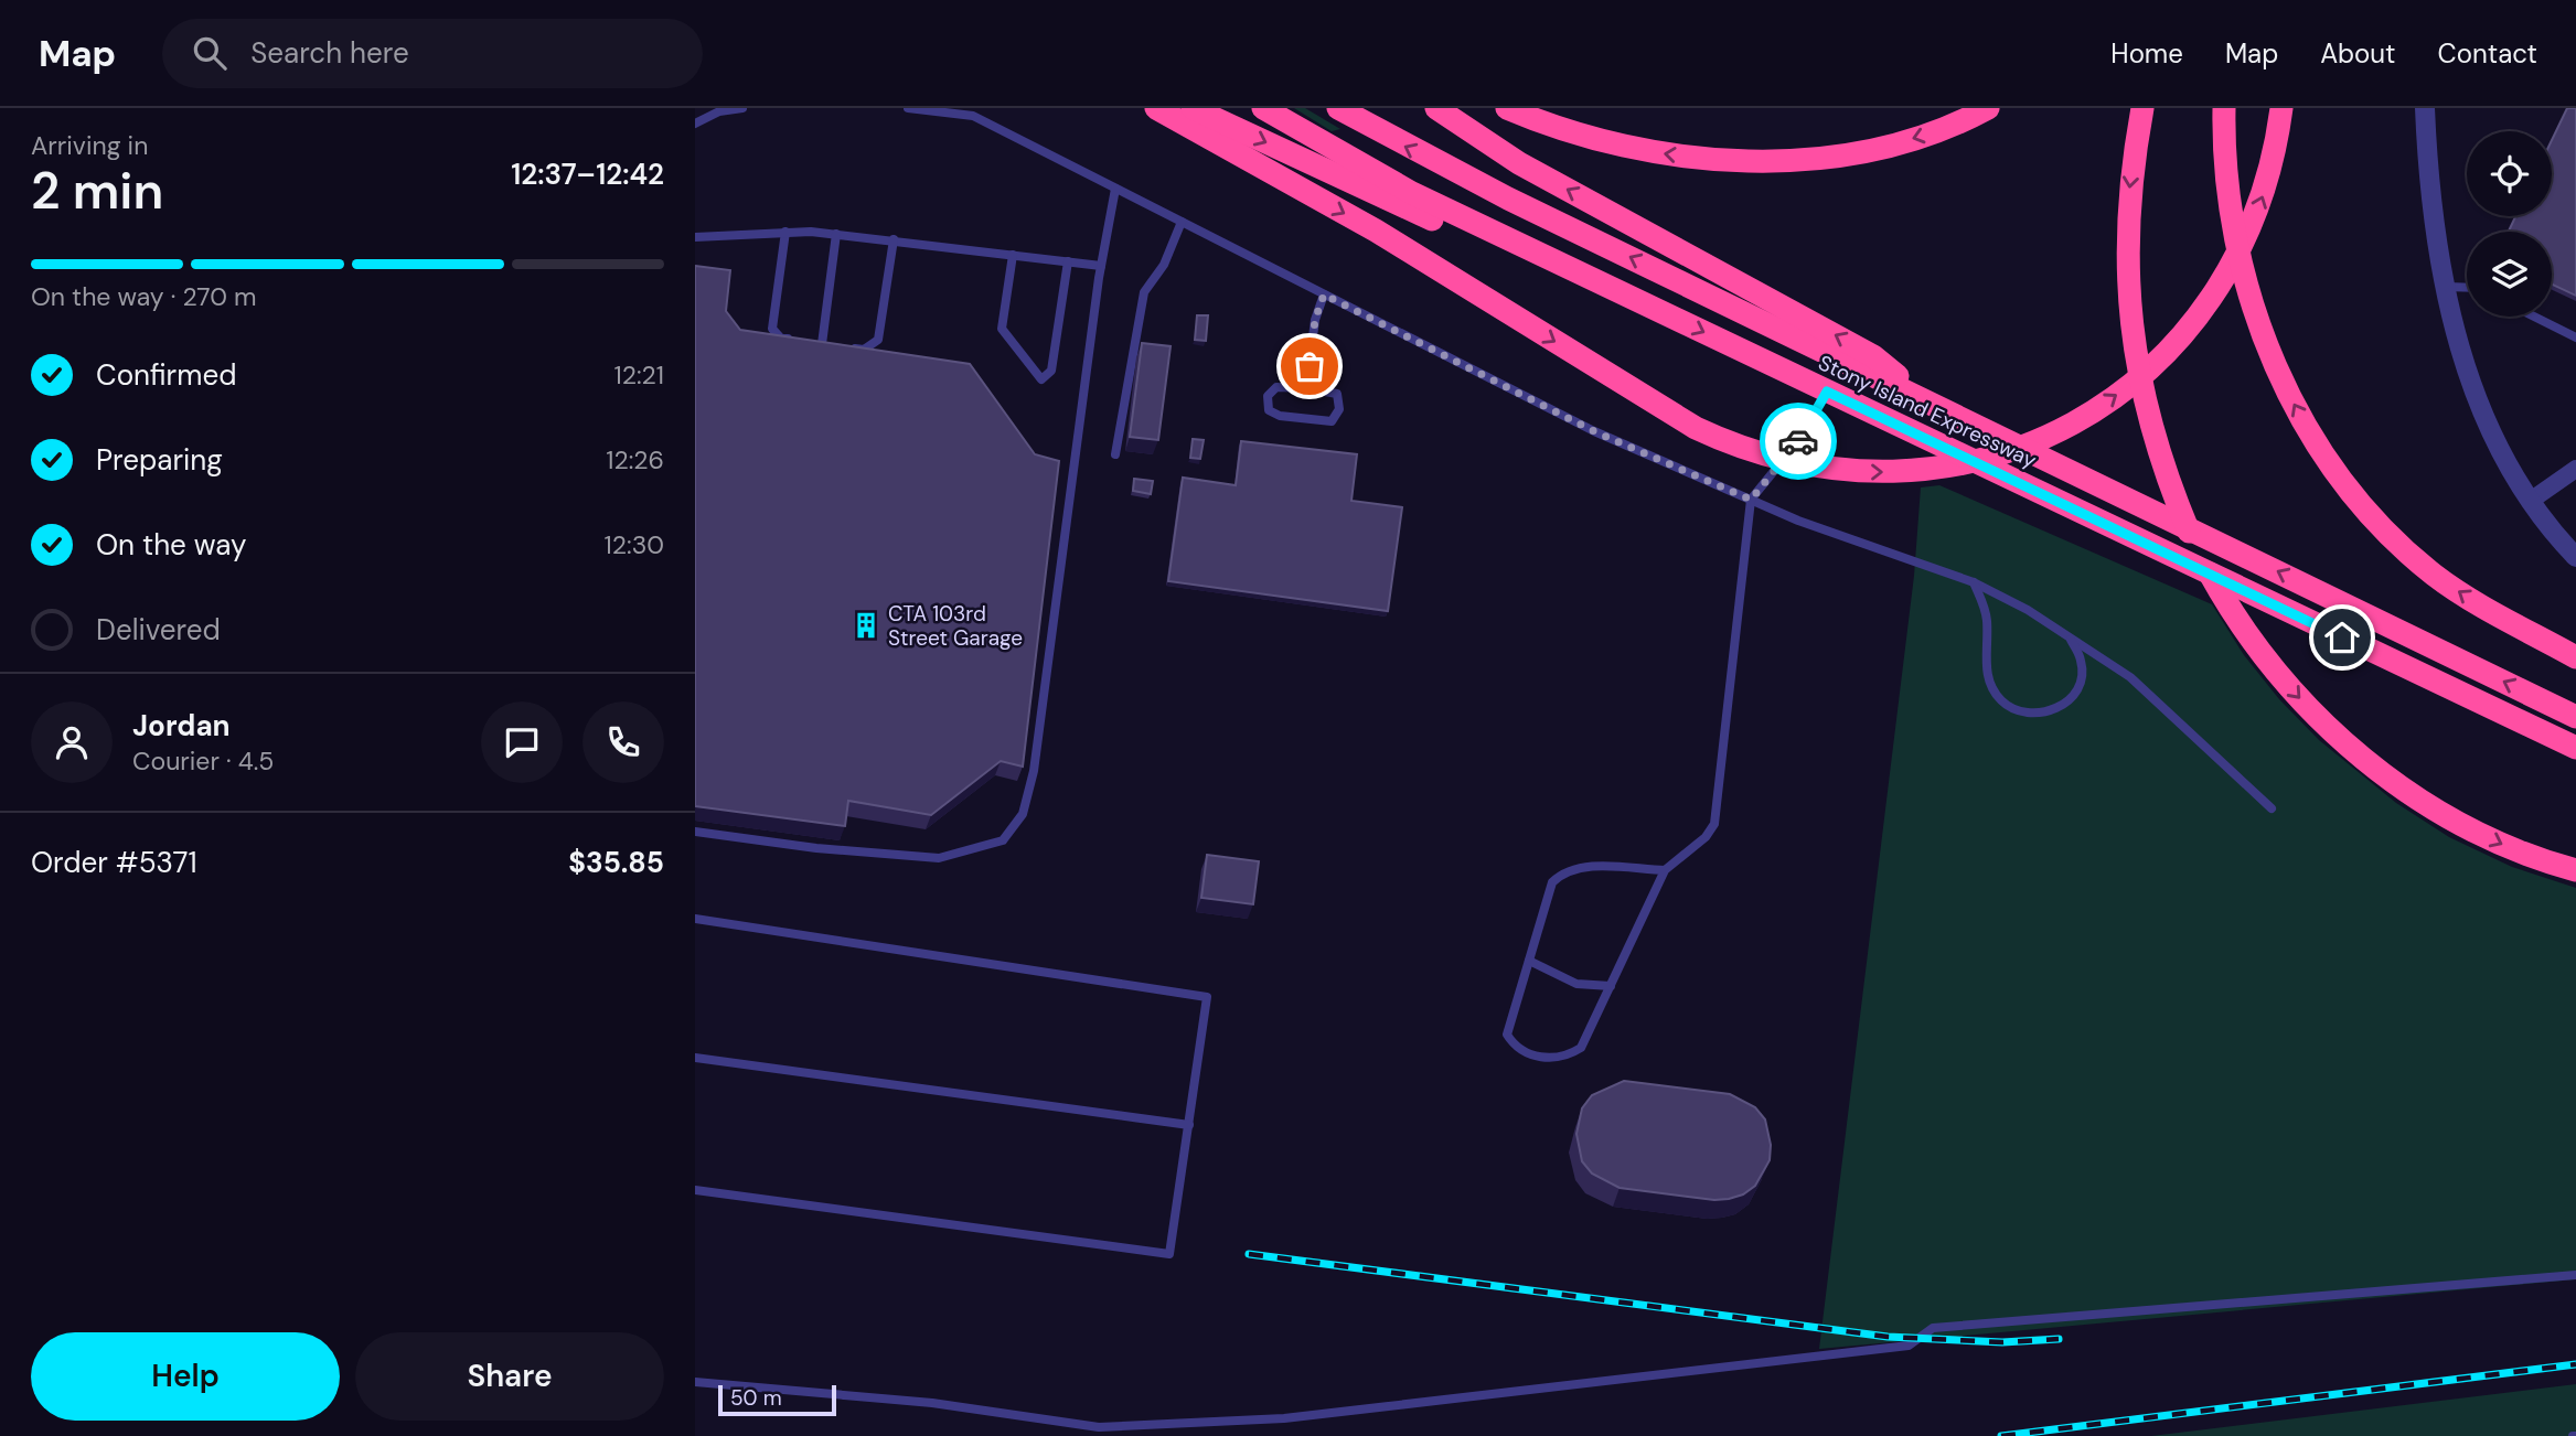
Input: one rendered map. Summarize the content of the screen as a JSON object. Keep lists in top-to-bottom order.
{
  "streets": {
    "highway": ["Stony Island Expressway"]
  },
  "places": {
    "building": ["CTA 103rd Street Garage"]
  },
  "scale_bar": "50 m",
  "page": {
    "header": "Map",
    "search": "Search here",
    "nav": [
      "Home",
      "Map",
      "About",
      "Contact"
    ],
    "heading": ["2 min", "Arriving in", "12:37–12:42"],
    "panel": [
      "Jordan",
      "Courier · 4.5",
      "Order #5371",
      "$35.85"
    ],
    "bar": "On the way · 270 m",
    "list": [
      ["Confirmed", "12:21"],
      ["Preparing", "12:26"],
      ["On the way", "12:30"],
      "Delivered"
    ],
    "buttons": ["Help", "Share"],
    "scale": "50 m"
  }
}
